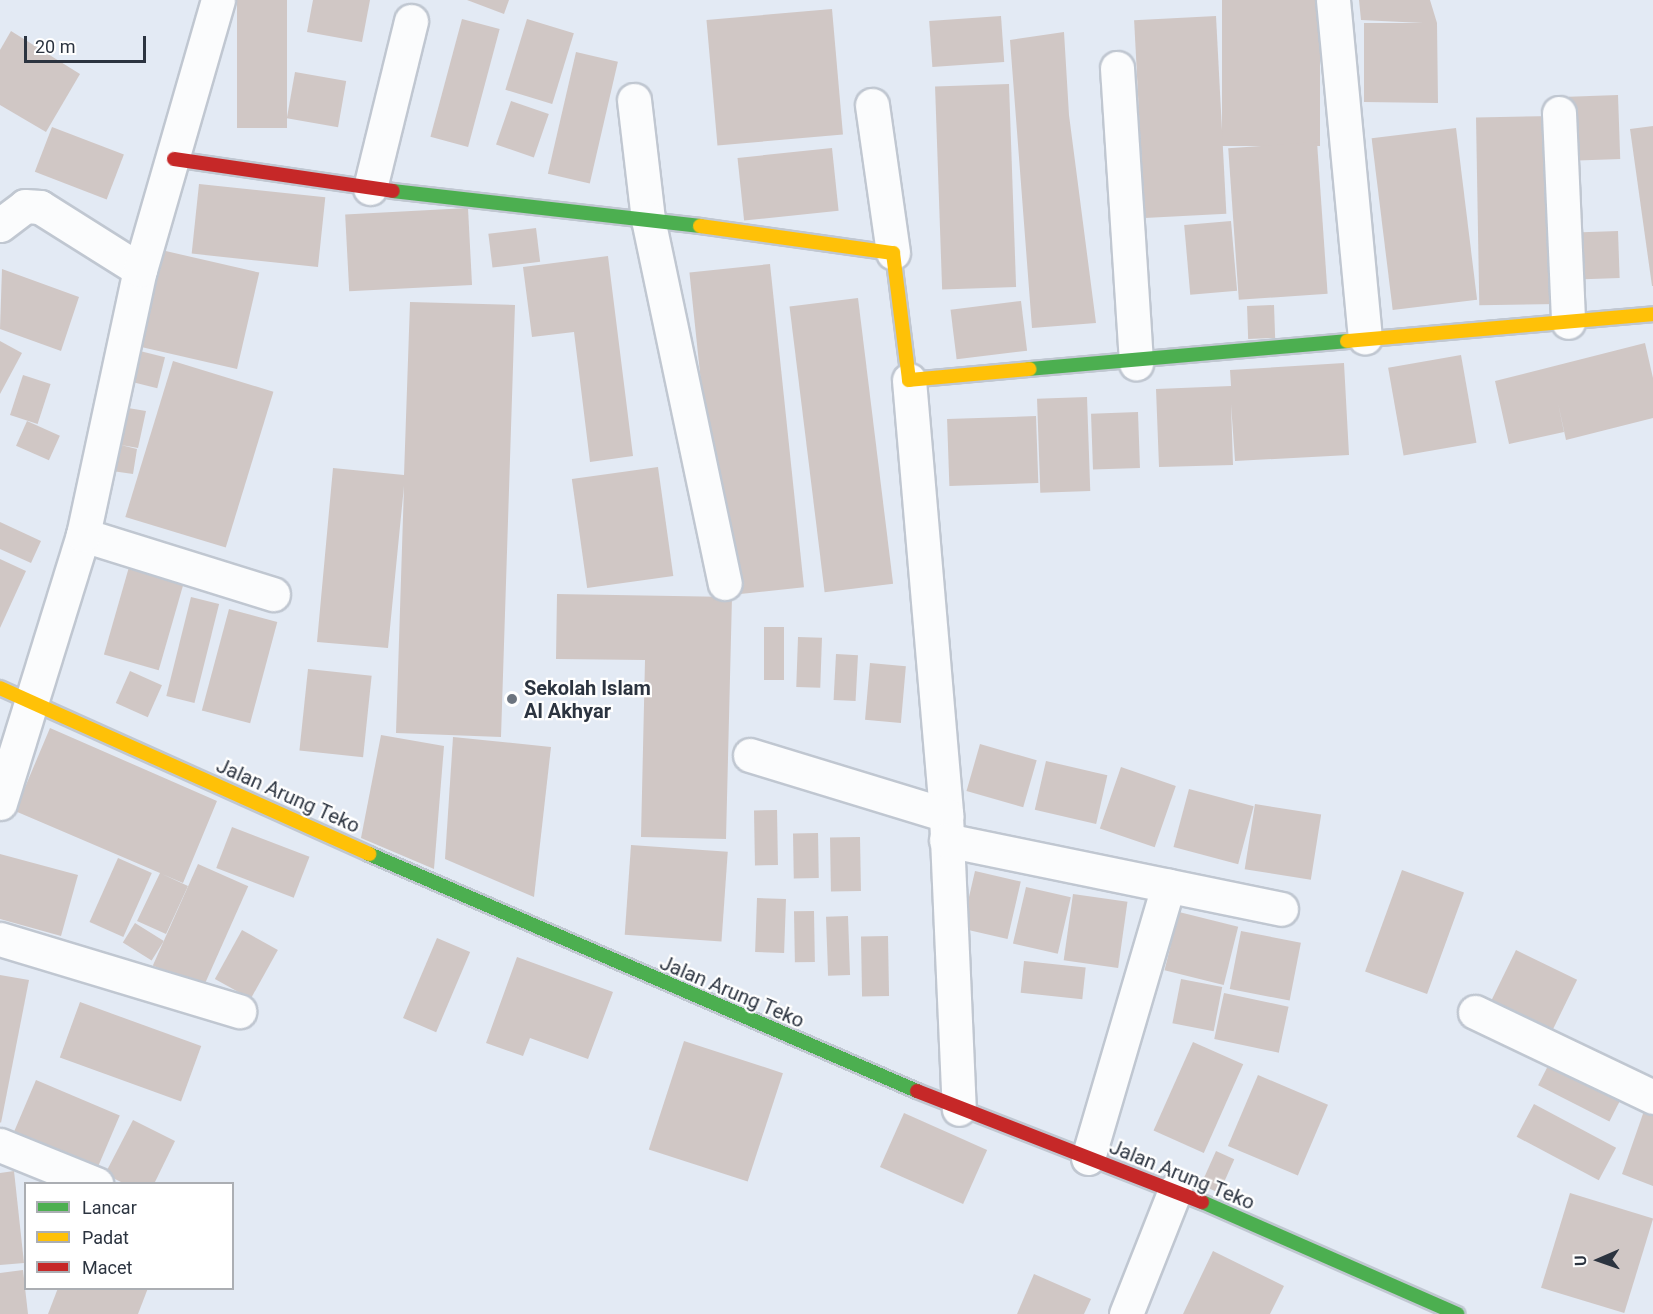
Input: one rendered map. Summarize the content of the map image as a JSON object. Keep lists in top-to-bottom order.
{
  "streets": {
    "street": ["Jalan Arung Teko"]
  },
  "places": ["Sekolah Islam Al Akhyar"],
  "legend": ["Lancar", "Padat", "Macet"],
  "scale_bar": "20 m",
  "north": "left"
}
